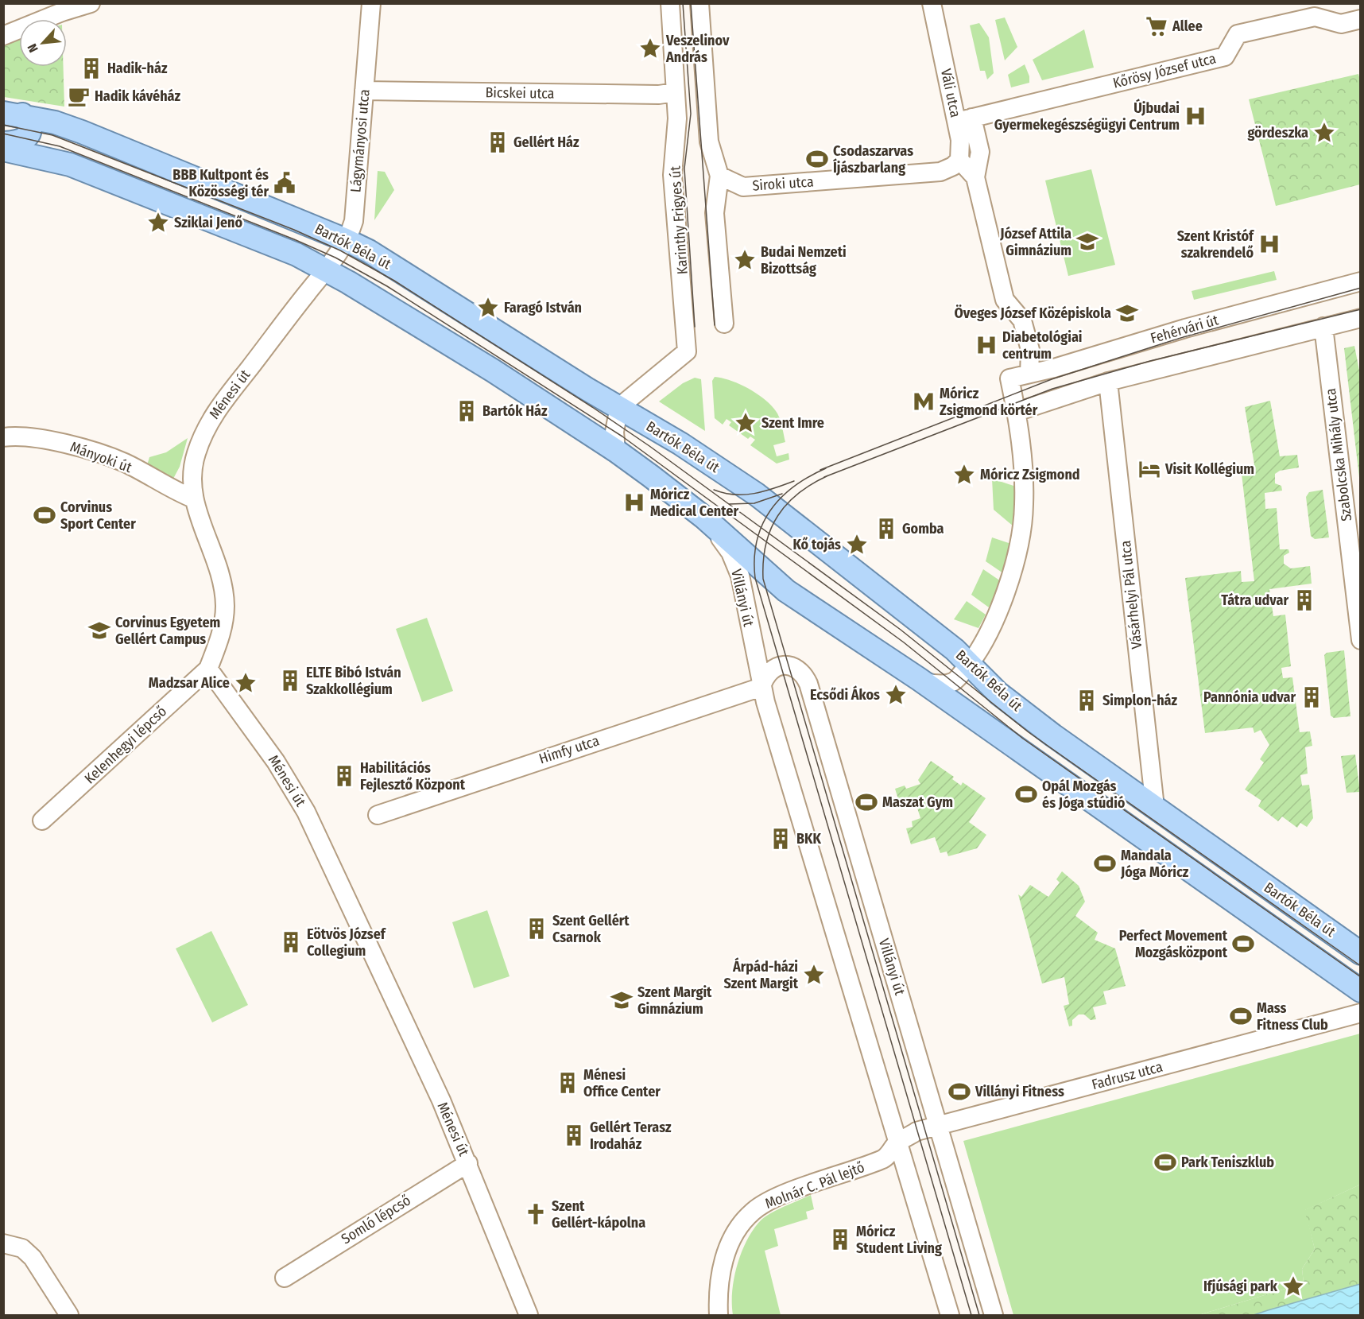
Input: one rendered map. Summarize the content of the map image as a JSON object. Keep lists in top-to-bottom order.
{
  "streets": {
    "main road": ["Bartók Béla út"],
    "street": [
      "Kőrösy József utca",
      "Bicskei utca",
      "Váli utca",
      "Lágymányosi utca",
      "Siroki utca",
      "Karinthy Frigyes út",
      "Fehérvári út",
      "Ménesi út",
      "Szabolcska Mihály utca",
      "Mányoki út",
      "Vásárhelyi Pál utca",
      "Villányi út",
      "Kelenhegyi lépcső",
      "Himfy utca",
      "Fadrusz utca",
      "Molnár C. Pál lejtő",
      "Somló lépcső"
    ]
  },
  "crossings": [
    ["Kőrösy József utca", "Váli utca"],
    ["Bicskei utca", "Lágymányosi utca"],
    ["Bicskei utca", "Karinthy Frigyes út"],
    ["Váli utca", "Siroki utca"],
    ["Váli utca", "Fehérvári út"],
    ["Lágymányosi utca", "Bartók Béla út"],
    ["Lágymányosi utca", "Ménesi út"],
    ["Karinthy Frigyes út", "Bartók Béla út"],
    ["Bartók Béla út", "Vásárhelyi Pál utca"],
    ["Ménesi út", "Mányoki út"],
    ["Ménesi út", "Kelenhegyi lépcső"],
    ["Ménesi út", "Somló lépcső"],
    ["Villányi út", "Himfy utca"],
    ["Villányi út", "Fadrusz utca"],
    ["Villányi út", "Molnár C. Pál lejtő"],
    ["Fadrusz utca", "Molnár C. Pál lejtő"]
  ],
  "places": {
    "supermarket": ["Allee"],
    "place": [
      "Veszelinov András",
      "gördeszka",
      "Sziklai Jenő",
      "Budai Nemzeti Bizottság",
      "Faragó István",
      "Szent Imre",
      "Móricz Zsigmond",
      "Kő tojás",
      "Madzsar Alice",
      "Ecsődi Ákos",
      "Árpád-házi Szent Margit",
      "Ifjúsági park"
    ],
    "building": [
      "Hadik-ház",
      "Gellért Ház",
      "Bartók Ház",
      "Gomba",
      "Tátra udvar",
      "ELTE Bibó István Szakkollégium",
      "Pannónia udvar",
      "Simplon-ház",
      "Habilitációs Fejlesztő Központ",
      "BKK",
      "Szent Gellért Csarnok",
      "Eötvös József Collegium",
      "Ménesi Office Center",
      "Gellért Terasz Irodaház",
      "Móricz Student Living"
    ],
    "cafe": ["Hadik kávéház"],
    "hospital": [
      "Újbudai Gyermekegészségügyi Centrum",
      "Szent Kristóf szakrendelő",
      "Diabetológiai centrum",
      "Móricz Medical Center"
    ],
    "sports": [
      "Csodaszarvas Íjászbarlang",
      "Corvinus Sport Center",
      "Opál Mozgás és Jóga stúdió",
      "Maszat Gym",
      "Mandala Jóga Móricz",
      "Perfect Movement Mozgásközpont",
      "Mass Fitness Club",
      "Villányi Fitness",
      "Park Teniszklub"
    ],
    "public building": ["BBB Kultpont és Közösségi tér"],
    "school or university": [
      "József Attila Gimnázium",
      "Öveges József Középiskola",
      "Corvinus Egyetem Gellért Campus",
      "Szent Margit Gimnázium"
    ],
    "metro station": ["Móricz Zsigmond körtér"],
    "hotel": ["Visit Kollégium"],
    "church": ["Szent Gellért-kápolna"]
  },
  "north": "bottom left"
}
